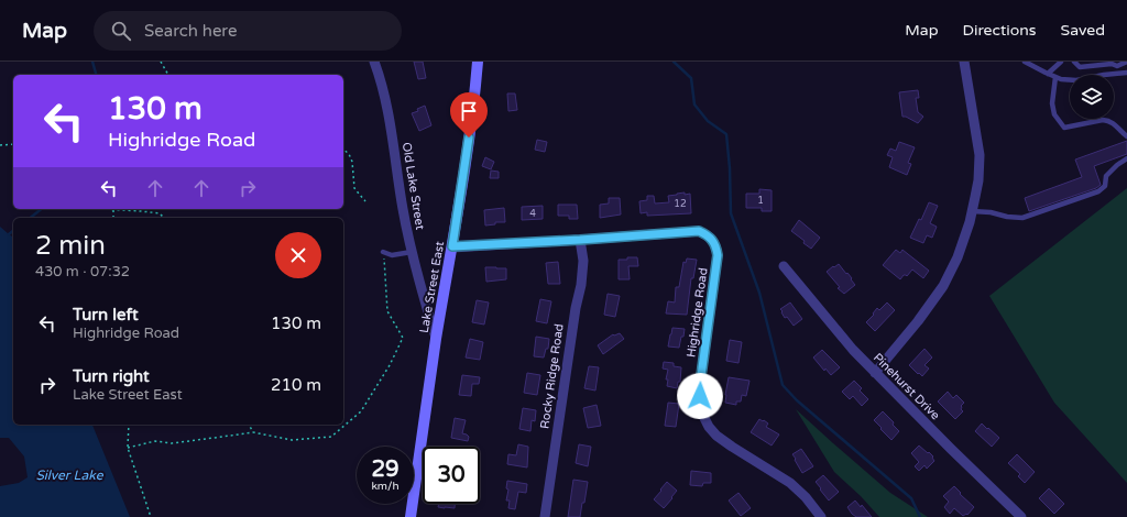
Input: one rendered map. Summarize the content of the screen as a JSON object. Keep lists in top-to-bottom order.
{
  "streets": {
    "main road": ["Lake Street East"],
    "street": [
      "Old Lake Street",
      "Highridge Road",
      "Rocky Ridge Road",
      "Pinehurst Drive"
    ]
  },
  "crossings": [
    ["Old Lake Street", "Lake Street East"],
    ["Lake Street East", "Highridge Road"],
    ["Highridge Road", "Rocky Ridge Road"]
  ],
  "water": ["Silver Lake"],
  "house_numbers": ["1", "12", "4"],
  "page": {
    "header": "Map",
    "search": "Search here",
    "nav": ["Map", "Directions", "Saved"],
    "turn": ["130 m", "Highridge Road"],
    "heading": ["2 min", "430 m · 07:32"],
    "list": [
      {
        "name": "Turn left",
        "note": "Highridge Road",
        "value": "130 m"
      },
      {
        "name": "Turn right",
        "note": "Lake Street East",
        "value": "210 m"
      }
    ],
    "speed": "29 km/h",
    "limit": "30"
  }
}
